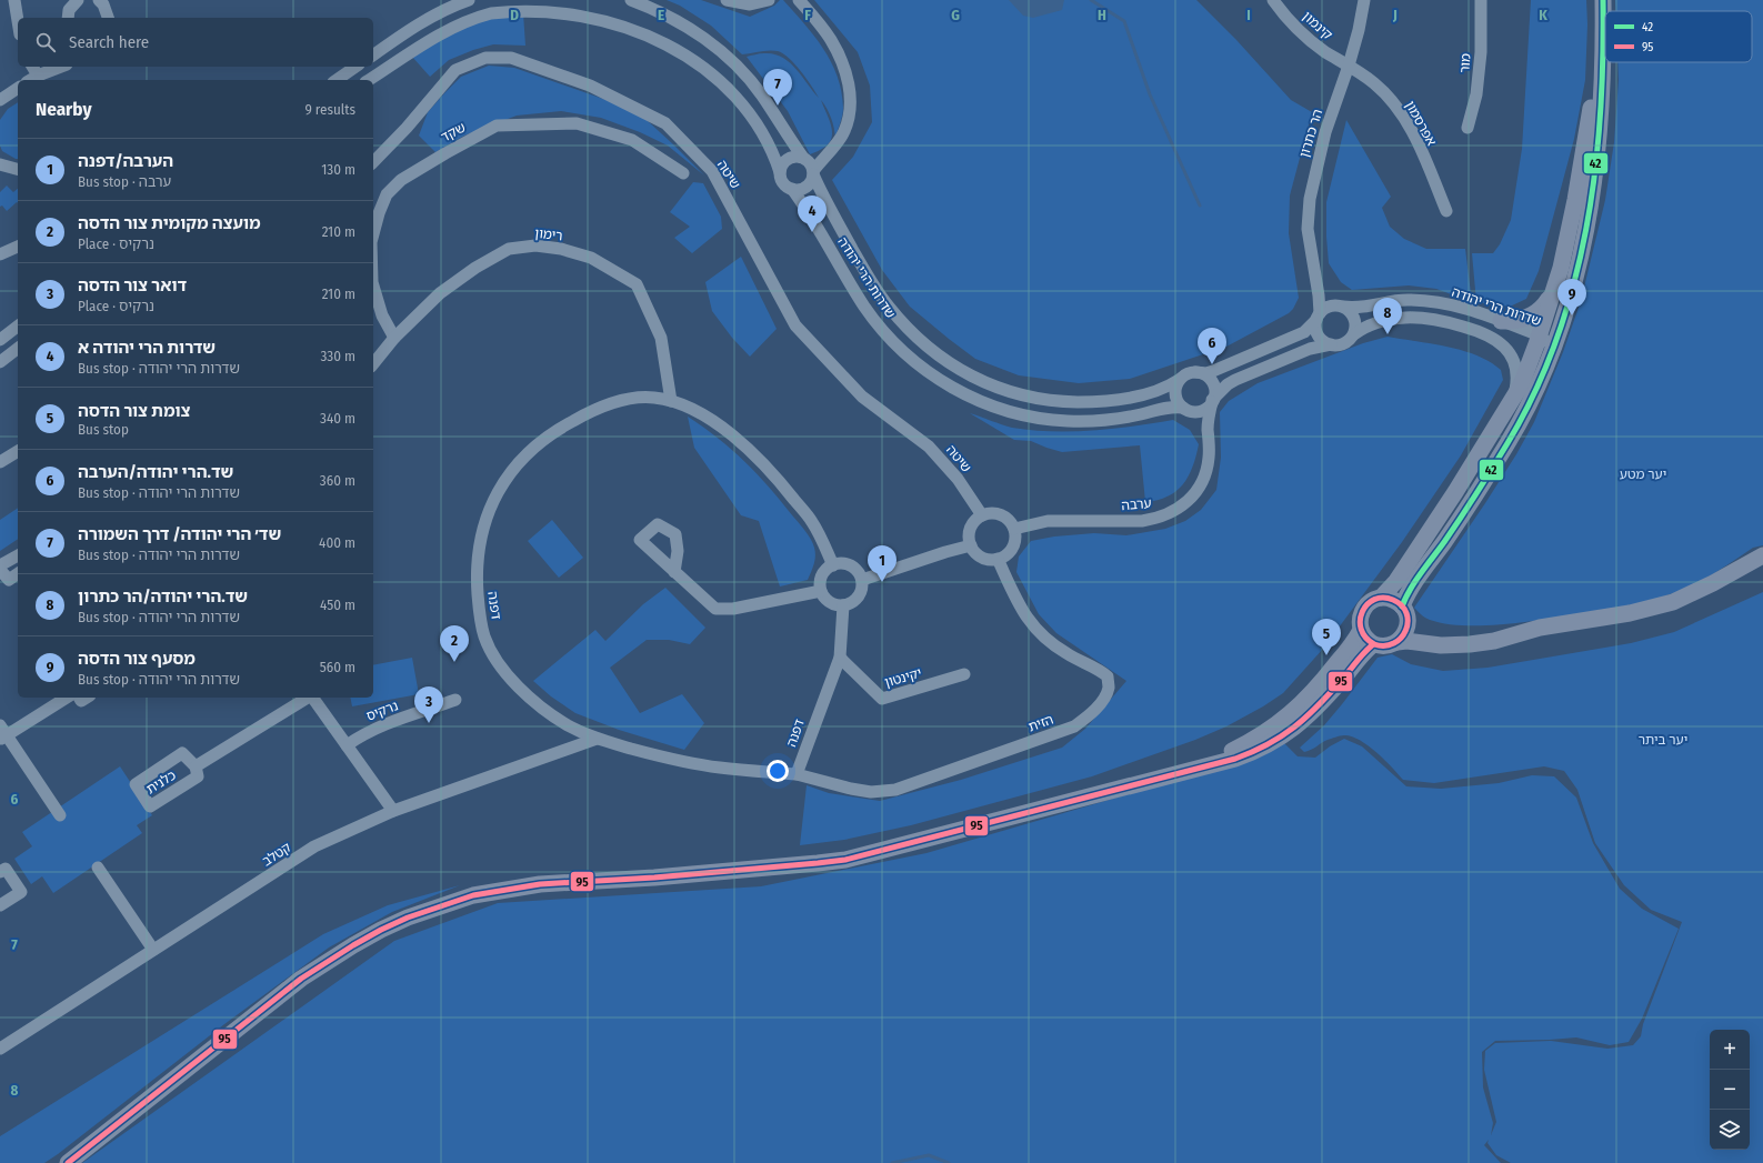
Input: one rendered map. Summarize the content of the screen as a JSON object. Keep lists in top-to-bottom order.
{
  "streets": {
    "street": [
      "קינמון",
      "מור",
      "אפרסמון",
      "שקד",
      "הר כתרון",
      "שיטה",
      "רימון",
      "שדרות הרי יהודה",
      "ערבה",
      "דפנה",
      "יקינטון",
      "נרקיס",
      "הזית",
      "כלנית",
      "קטלב"
    ]
  },
  "crossings": [
    ["קינמון", "אפרסמון"],
    ["קינמון", "הר כתרון"],
    ["אפרסמון", "הר כתרון"],
    ["שקד", "רימון"],
    ["הר כתרון", "שדרות הרי יהודה"],
    ["שיטה", "ערבה"],
    ["שיטה", "הזית"],
    ["רימון", "דפנה"],
    ["שדרות הרי יהודה", "ערבה"],
    ["ערבה", "הזית"],
    ["דפנה", "יקינטון"],
    ["דפנה", "הזית"],
    ["דפנה", "קטלב"]
  ],
  "parks": ["יער מטע", "יער ביתר"],
  "lines": ["transit line 42", "transit line 95"],
  "legend": ["42", "95"],
  "page": {
    "search": "Search here",
    "pins": [
      "7",
      "4",
      "9",
      "8",
      "6",
      "1",
      "5",
      "2",
      "3"
    ],
    "heading": ["Nearby", "9 results"],
    "list": [
      {
        "mark": "1",
        "name": "הערבה/דפנה",
        "note": "Bus stop · ערבה",
        "value": "130 m"
      },
      {
        "mark": "2",
        "name": "מועצה מקומית צור הדסה",
        "note": "Place · נרקיס",
        "value": "210 m"
      },
      {
        "mark": "3",
        "name": "דואר צור הדסה",
        "note": "Place · נרקיס",
        "value": "210 m"
      },
      {
        "mark": "4",
        "name": "שדרות הרי יהודה א",
        "note": "Bus stop · שדרות הרי יהודה",
        "value": "330 m"
      },
      {
        "mark": "5",
        "name": "צומת צור הדסה",
        "note": "Bus stop",
        "value": "340 m"
      },
      {
        "mark": "6",
        "name": "שד.הרי יהודה/הערבה",
        "note": "Bus stop · שדרות הרי יהודה",
        "value": "360 m"
      },
      {
        "mark": "7",
        "name": "שד׳ הרי יהודה/ דרך השמורה",
        "note": "Bus stop · שדרות הרי יהודה",
        "value": "400 m"
      },
      {
        "mark": "8",
        "name": "שד.הרי יהודה/הר כתרון",
        "note": "Bus stop · שדרות הרי יהודה",
        "value": "450 m"
      },
      {
        "mark": "9",
        "name": "מסעף צור הדסה",
        "note": "Bus stop · שדרות הרי יהודה",
        "value": "560 m"
      }
    ],
    "map_buttons": ["+", "−"]
  },
  "grid": {
    "columns": [
      "D",
      "E",
      "F",
      "G",
      "H",
      "I",
      "J",
      "K"
    ],
    "rows": ["6", "7", "8"]
  }
}
